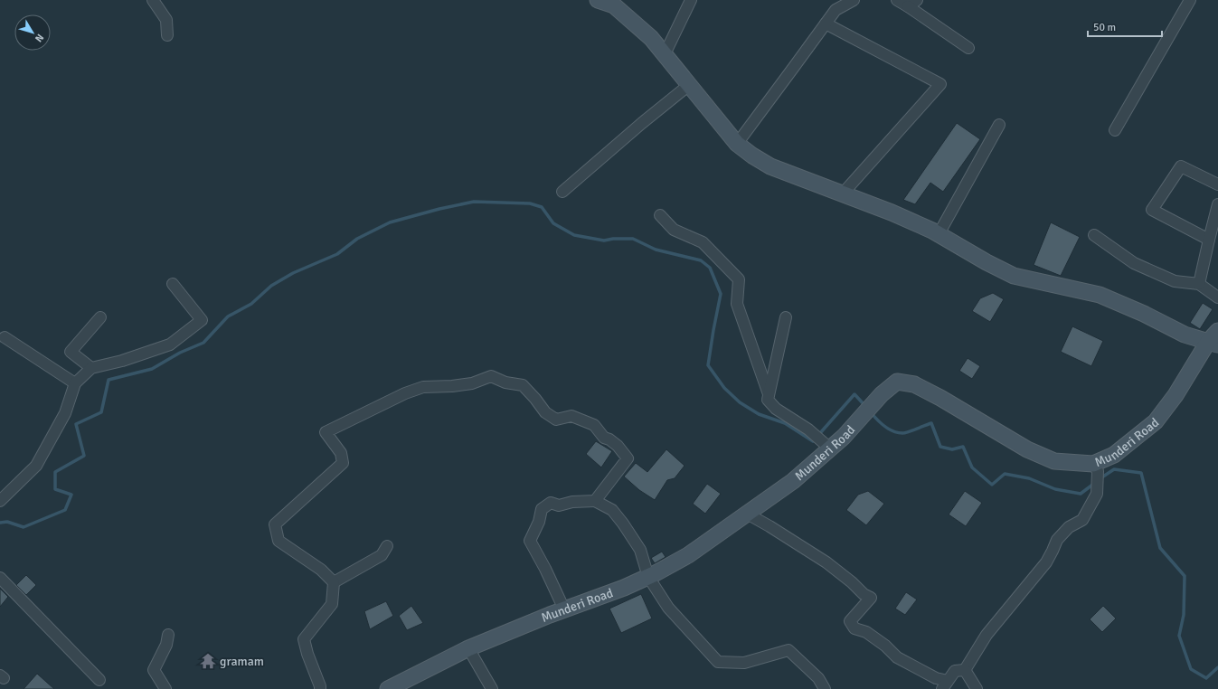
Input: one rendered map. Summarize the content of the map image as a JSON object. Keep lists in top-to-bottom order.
{
  "streets": {
    "main road": ["Munderi Road"]
  },
  "places": {
    "temple": ["gramam"]
  },
  "scale_bar": "50 m",
  "north": "bottom right"
}
